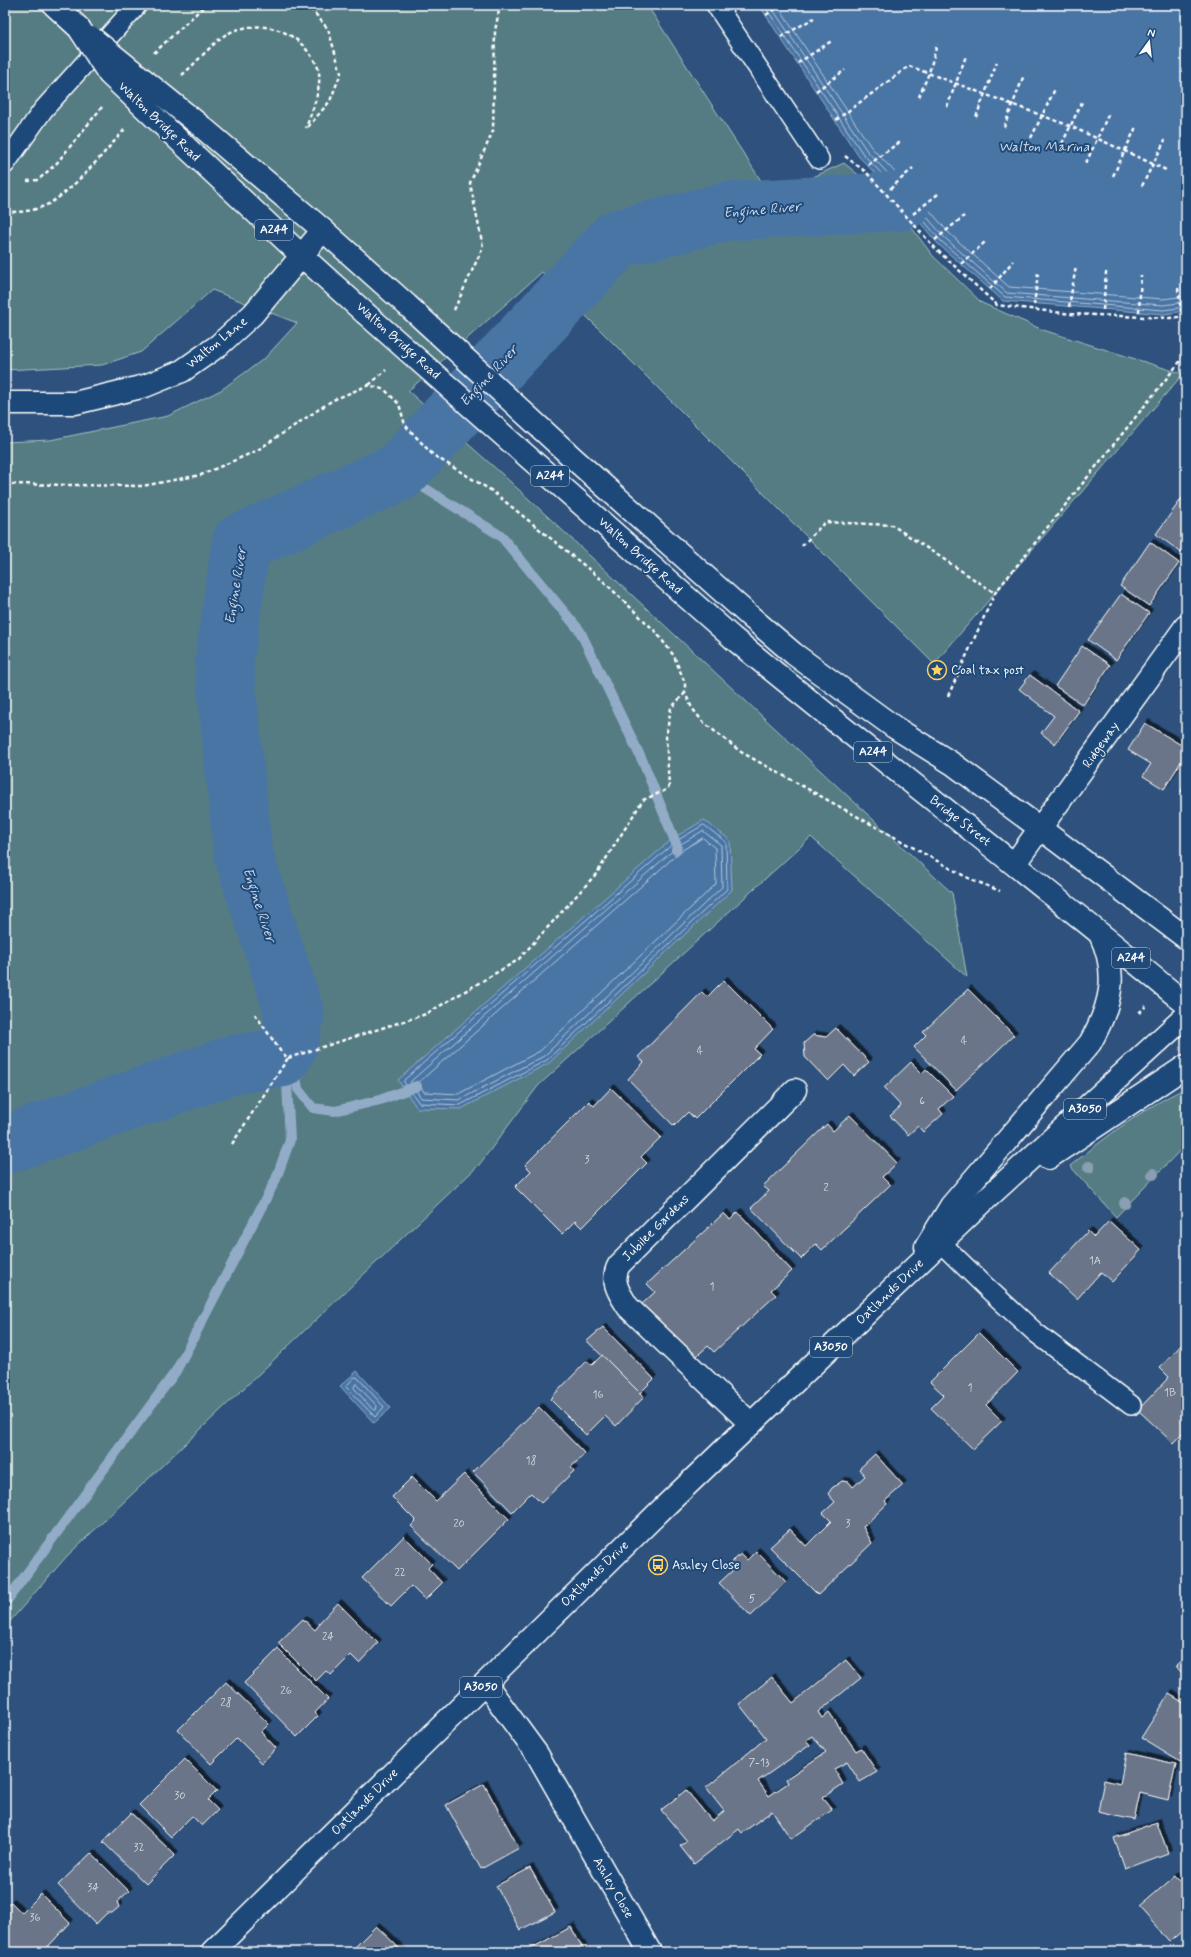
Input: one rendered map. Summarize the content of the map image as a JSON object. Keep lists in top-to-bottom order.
{
  "streets": {
    "main road": [
      "Walton Bridge Road",
      "A244",
      "Walton Lane",
      "Ridgeway",
      "Bridge Street",
      "A3050",
      "Jubilee Gardens",
      "Oatlands Drive",
      "Ashley Close"
    ]
  },
  "crossings": [
    ["Walton Bridge Road", "A244"],
    ["Walton Bridge Road", "Walton Lane"],
    ["Walton Bridge Road", "Ridgeway"],
    ["Walton Bridge Road", "Bridge Street"],
    ["A244", "Ridgeway"],
    ["Ridgeway", "Bridge Street"],
    ["Jubilee Gardens", "Oatlands Drive"],
    ["Oatlands Drive", "Ashley Close"]
  ],
  "water": ["Walton Marina", "Engine River"],
  "places": {
    "place": ["Coal tax post"],
    "bus stop": ["Ashley Close"]
  },
  "house_numbers": [
    "4",
    "4",
    "6",
    "3",
    "2",
    "1A",
    "1",
    "1",
    "1B",
    "16",
    "18",
    "20",
    "3",
    "22",
    "5",
    "24",
    "26",
    "28",
    "7-13",
    "30",
    "32",
    "34",
    "36"
  ],
  "north": "top"
}
